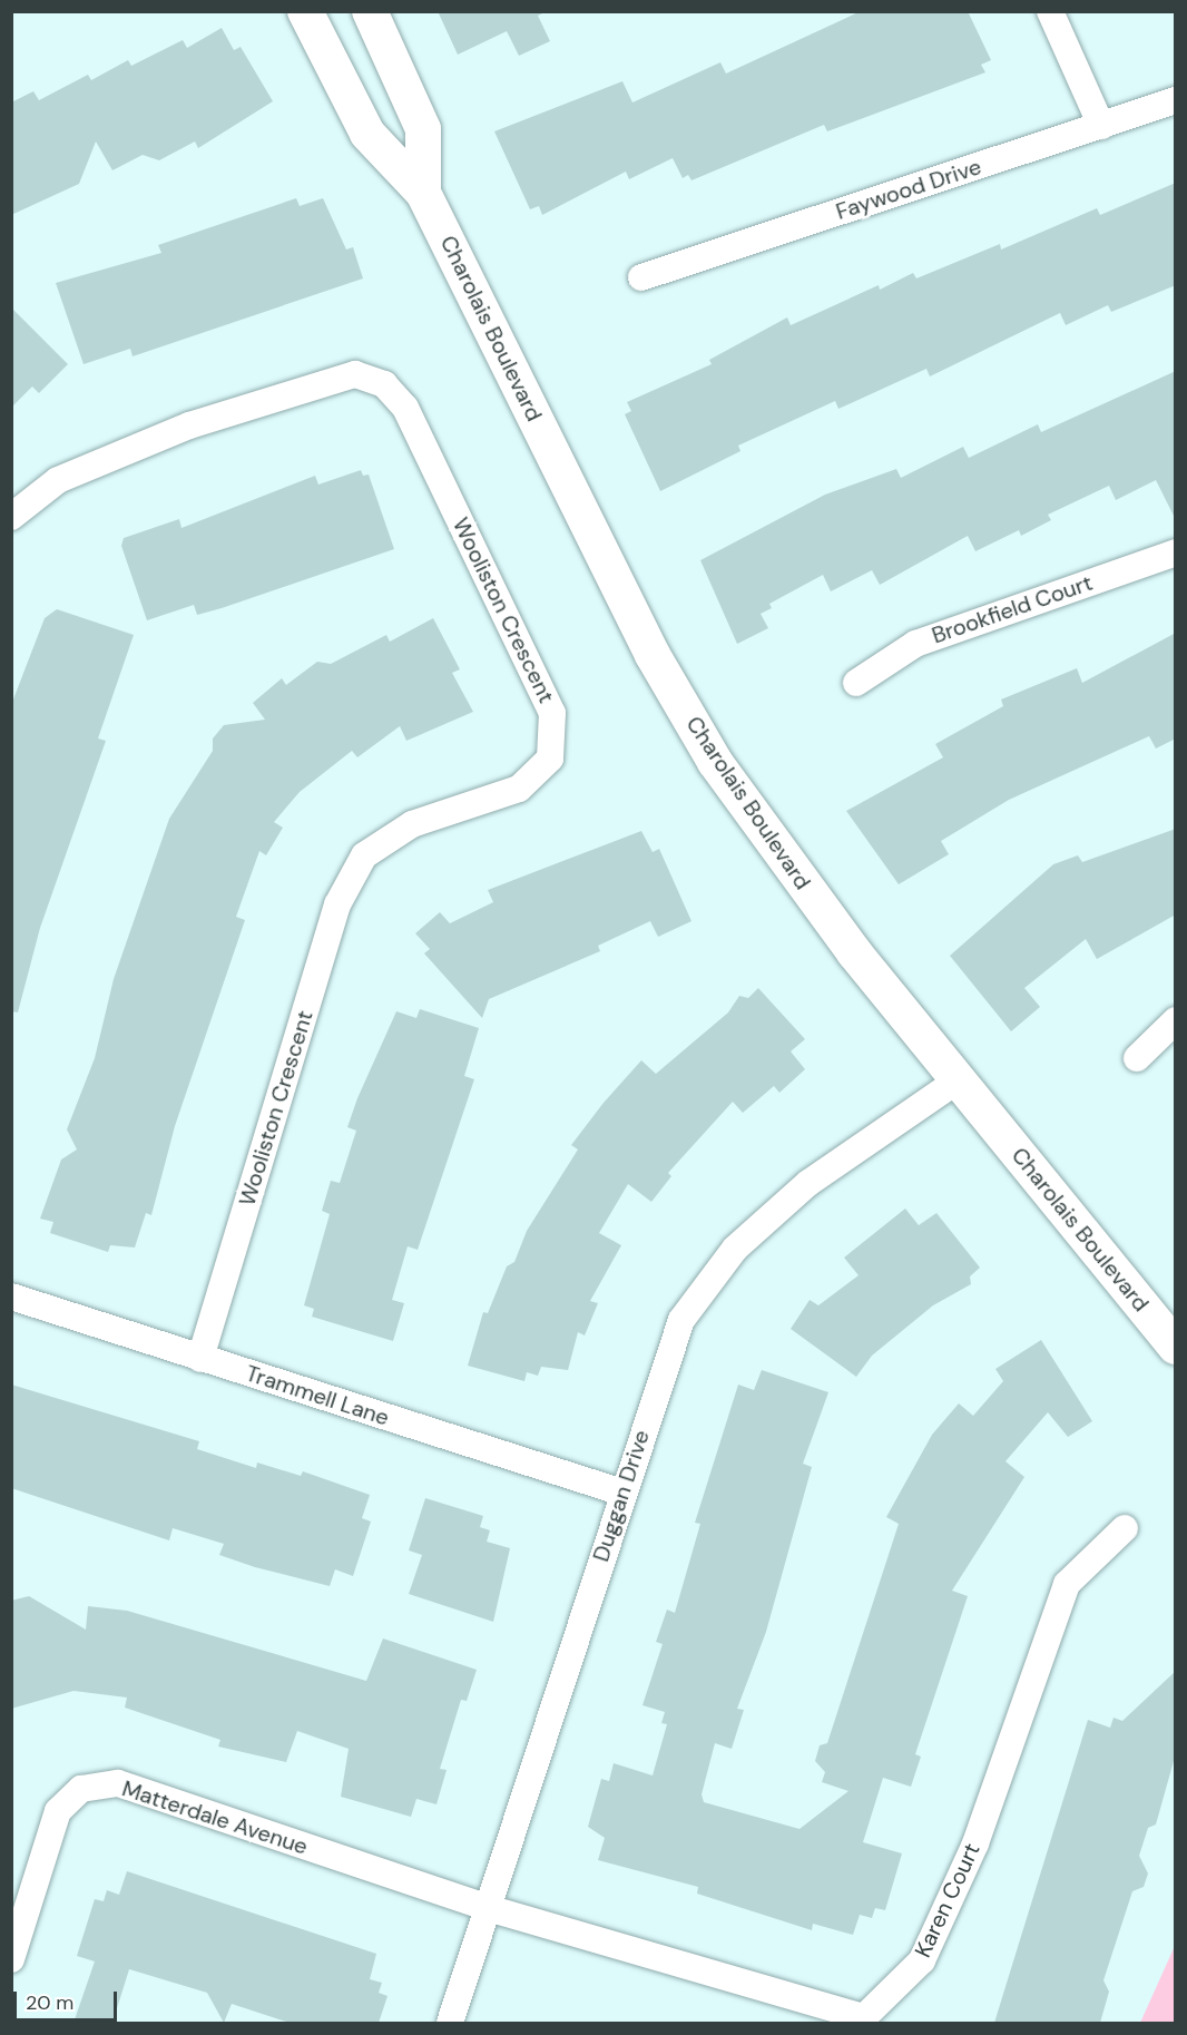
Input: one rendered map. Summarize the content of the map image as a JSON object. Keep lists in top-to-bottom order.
{
  "streets": {
    "street": [
      "Faywood Drive",
      "Charolais Boulevard",
      "Brookfield Court",
      "Wooliston Crescent",
      "Trammell Lane",
      "Duggan Drive",
      "Matterdale Avenue",
      "Karen Court"
    ]
  },
  "crossings": [
    ["Charolais Boulevard", "Duggan Drive"],
    ["Wooliston Crescent", "Trammell Lane"],
    ["Trammell Lane", "Duggan Drive"],
    ["Duggan Drive", "Matterdale Avenue"],
    ["Duggan Drive", "Karen Court"],
    ["Matterdale Avenue", "Karen Court"]
  ],
  "scale_bar": "20 m"
}
